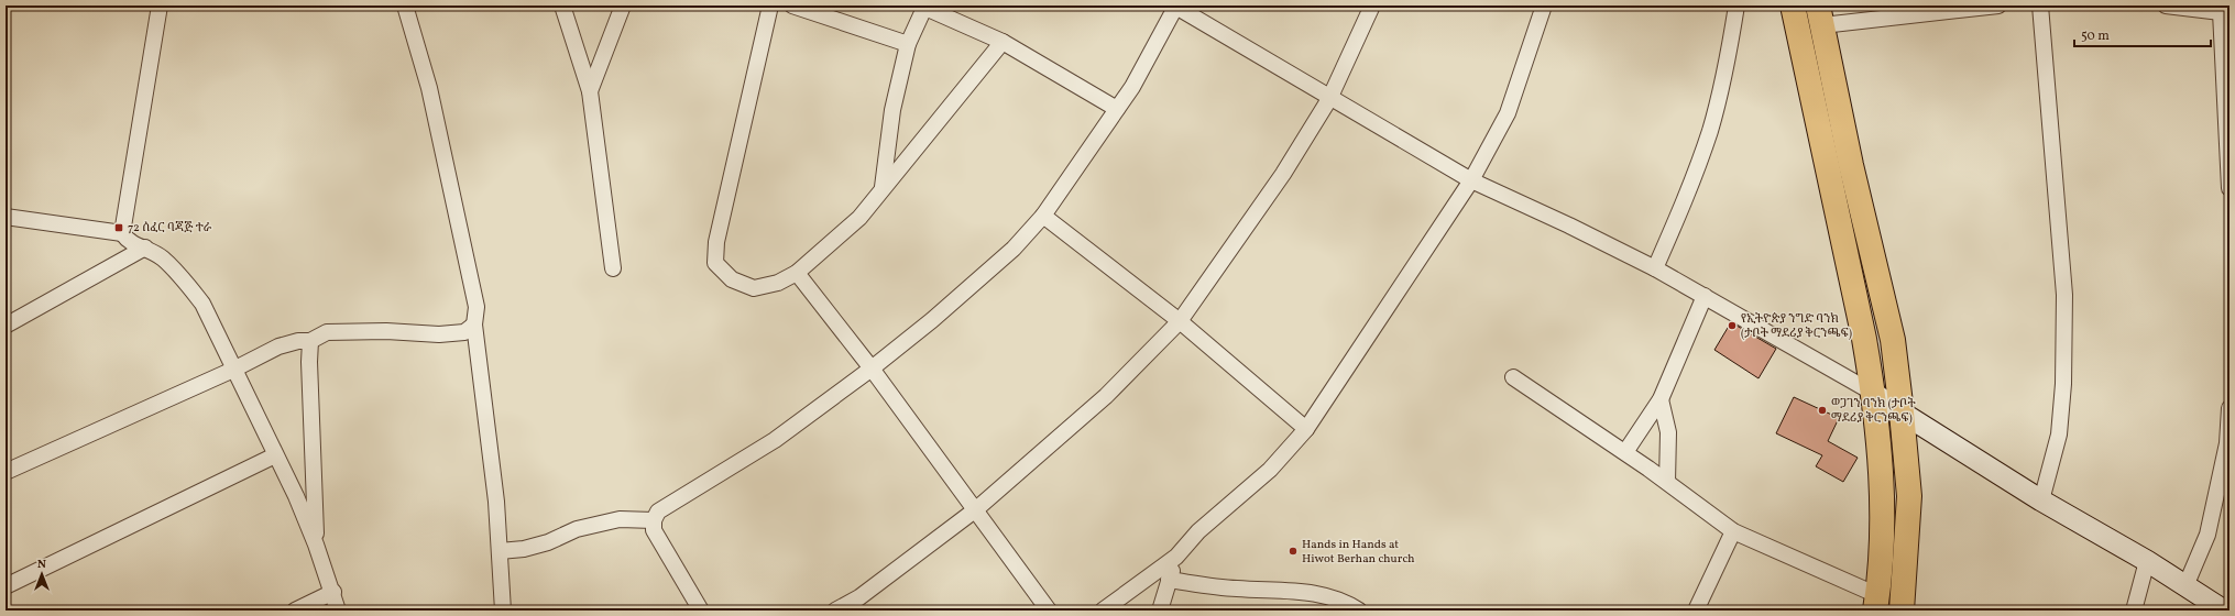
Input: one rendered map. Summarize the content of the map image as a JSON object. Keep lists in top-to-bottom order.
{
  "places": {
    "transit": ["72 ሰፈር ባጃጅ ተራ"],
    "other": ["የኢትዮጵያ ንግድ ባንክ (ታቦት ማደሪያ ቅርንጫፍ)", "ወጋገን ባንክ (ታቦት ማደሪያ ቅርንጫፍ)", "Hands in Hands at Hiwot Berhan church"]
  },
  "scale_bar": "50 m",
  "north": "top"
}
